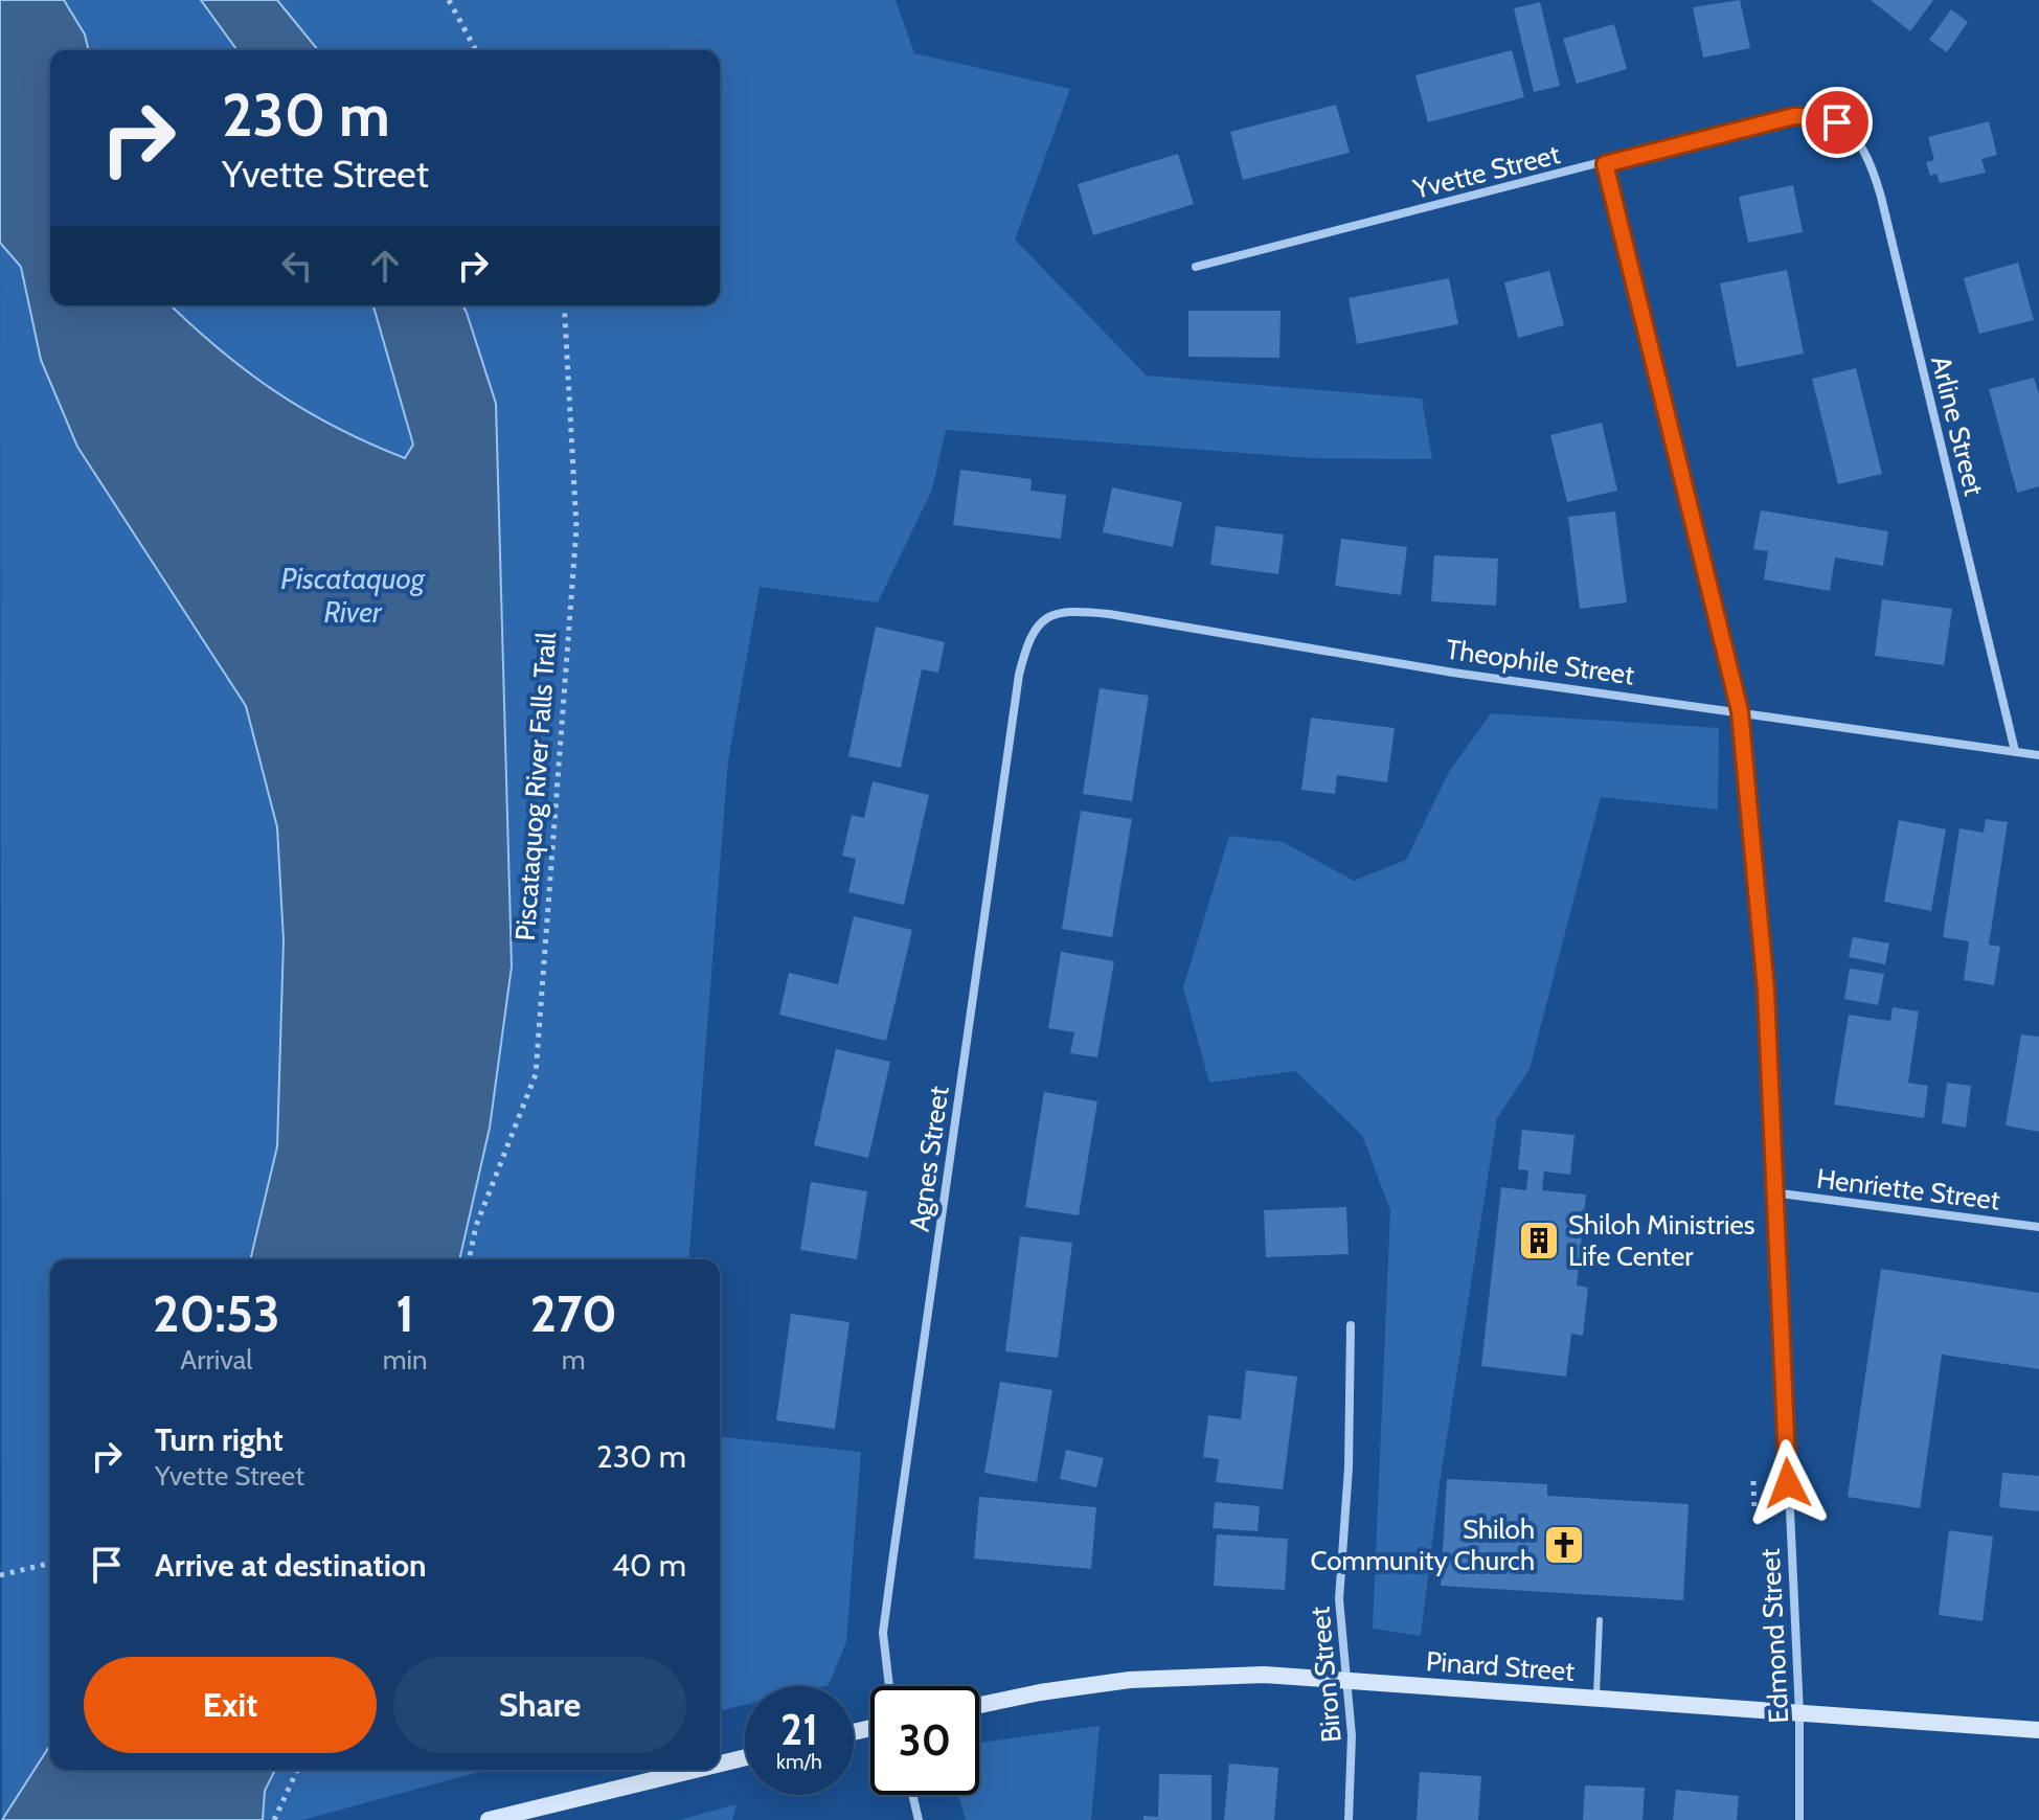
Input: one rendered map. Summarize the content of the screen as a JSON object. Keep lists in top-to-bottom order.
{
  "streets": {
    "street": [
      "Yvette Street",
      "Arline Street",
      "Theophile Street",
      "Agnes Street",
      "Henriette Street",
      "Edmond Street",
      "Pinard Street",
      "Biron Street"
    ],
    "path": ["Piscataquog River Falls Trail"]
  },
  "crossings": [
    ["Yvette Street", "Arline Street"],
    ["Yvette Street", "Edmond Street"],
    ["Arline Street", "Theophile Street"],
    ["Theophile Street", "Agnes Street"],
    ["Theophile Street", "Edmond Street"],
    ["Henriette Street", "Edmond Street"],
    ["Edmond Street", "Pinard Street"],
    ["Pinard Street", "Biron Street"]
  ],
  "water": ["Piscataquog River"],
  "places": {
    "building": ["Shiloh Ministries Life Center"],
    "church": ["Shiloh Community Church"]
  },
  "page": {
    "turn": ["230 m", "Yvette Street"],
    "eta": [
      "20:53",
      "Arrival",
      "1",
      "min",
      "270",
      "m"
    ],
    "list": [
      {
        "name": "Turn right",
        "note": "Yvette Street",
        "value": "230 m"
      },
      {
        "name": "Arrive at destination",
        "value": "40 m"
      }
    ],
    "buttons": ["Exit", "Share"],
    "speed": "21 km/h",
    "limit": "30"
  }
}
